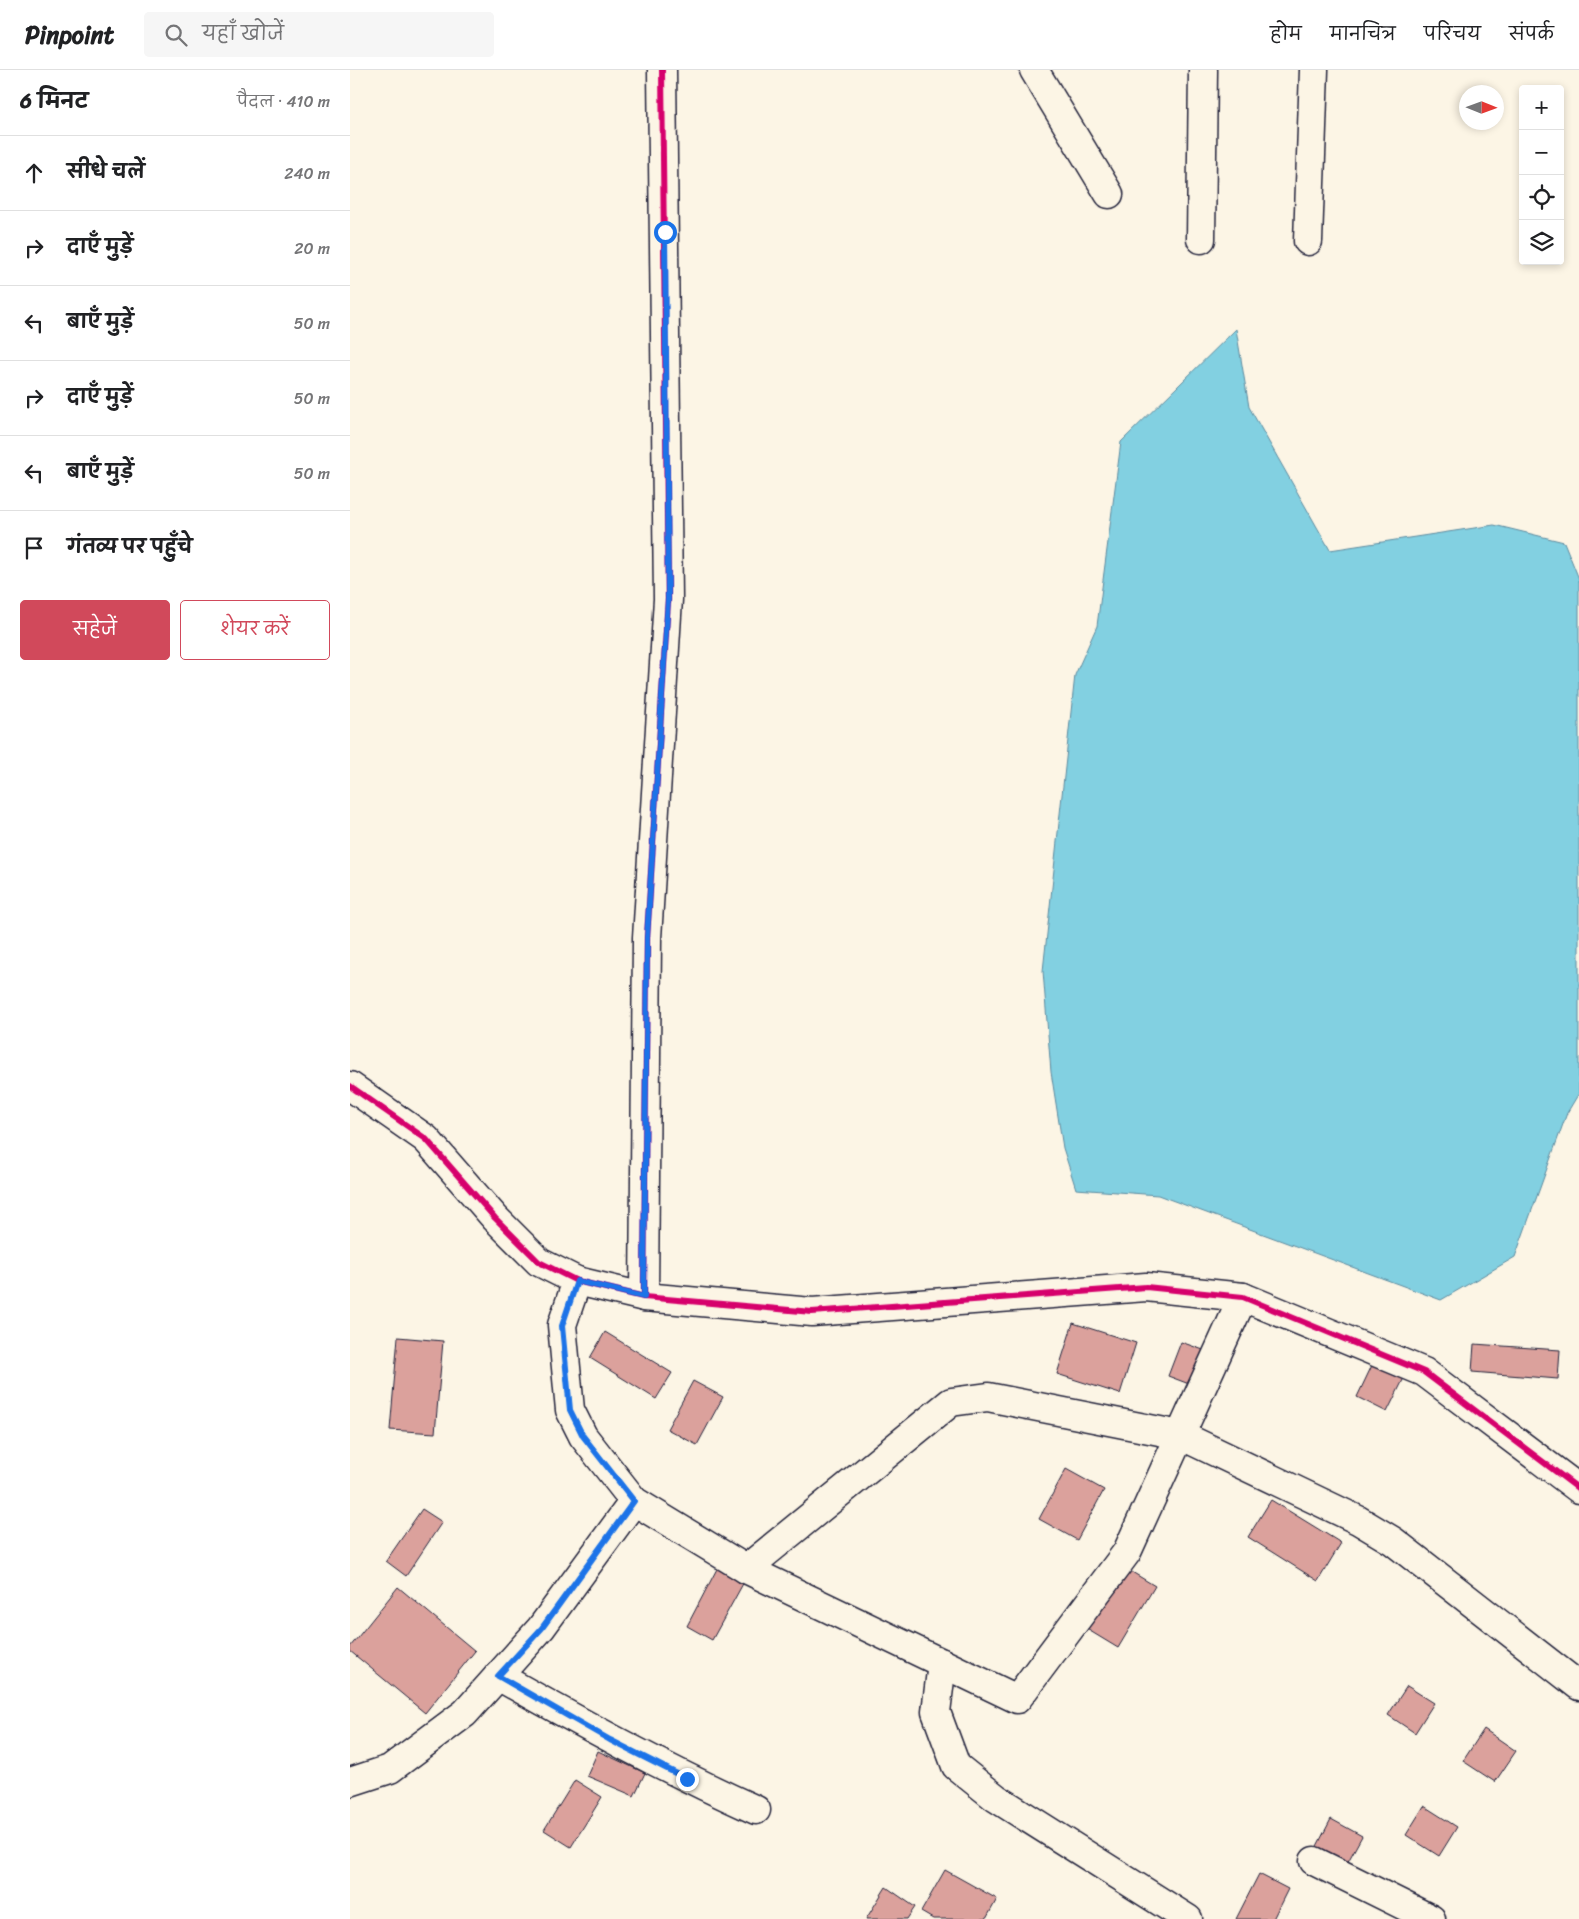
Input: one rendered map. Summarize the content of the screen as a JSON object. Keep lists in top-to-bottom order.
{
  "north": "right",
  "page": {
    "header": "Pinpoint",
    "search": "यहाँ खोजें",
    "nav": [
      "होम",
      "मानचित्र",
      "परिचय",
      "संपर्क"
    ],
    "heading": ["6 मिनट", "पैदल · 410 m"],
    "map_buttons": ["+", "−"],
    "list": [
      ["सीधे चलें", "240 m"],
      ["दाएँ मुड़ें", "20 m"],
      ["बाएँ मुड़ें", "50 m"],
      ["दाएँ मुड़ें", "50 m"],
      ["बाएँ मुड़ें", "50 m"],
      "गंतव्य पर पहुँचे"
    ],
    "buttons": ["सहेजें", "शेयर करें"]
  }
}
